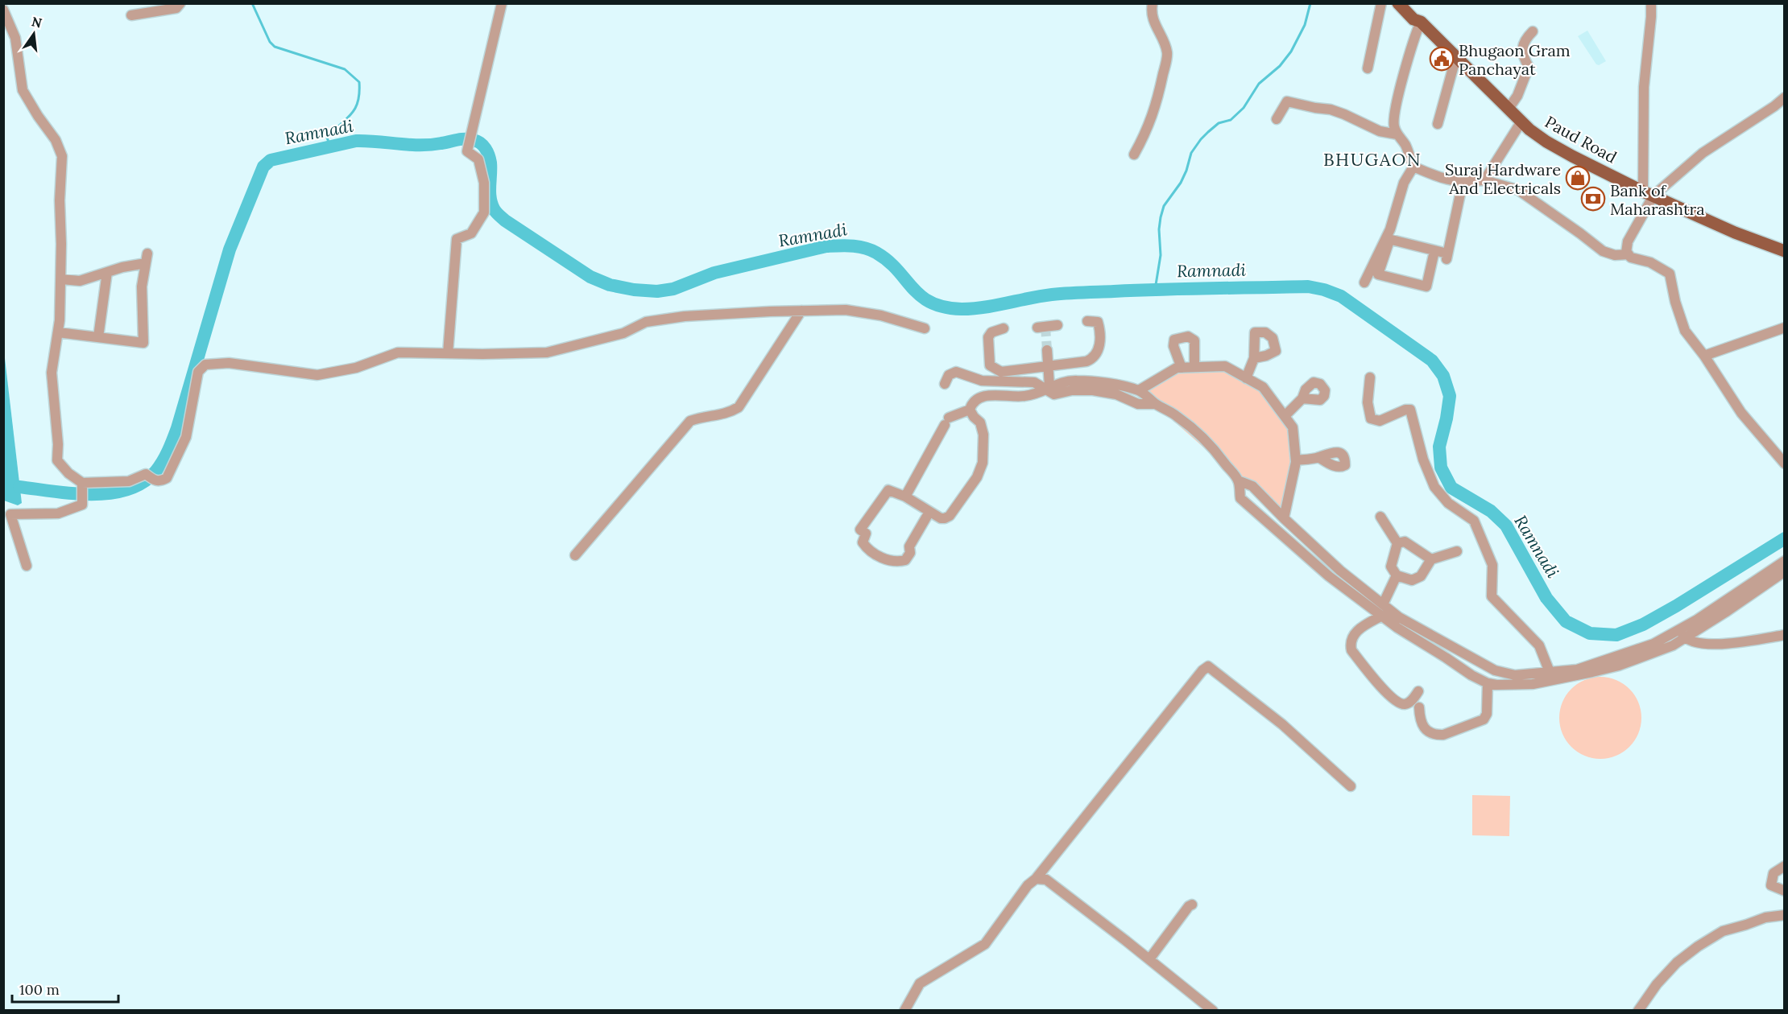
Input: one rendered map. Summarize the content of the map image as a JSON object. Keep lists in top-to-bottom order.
{
  "streets": {
    "main road": ["Paud Road"]
  },
  "districts": ["BHUGAON"],
  "water": ["Ramnadi"],
  "places": {
    "public building": ["Bhugaon Gram Panchayat"],
    "shop": ["Suraj Hardware And Electricals"],
    "bank": ["Bank of Maharashtra"]
  },
  "scale_bar": "100 m",
  "north": "top"
}
